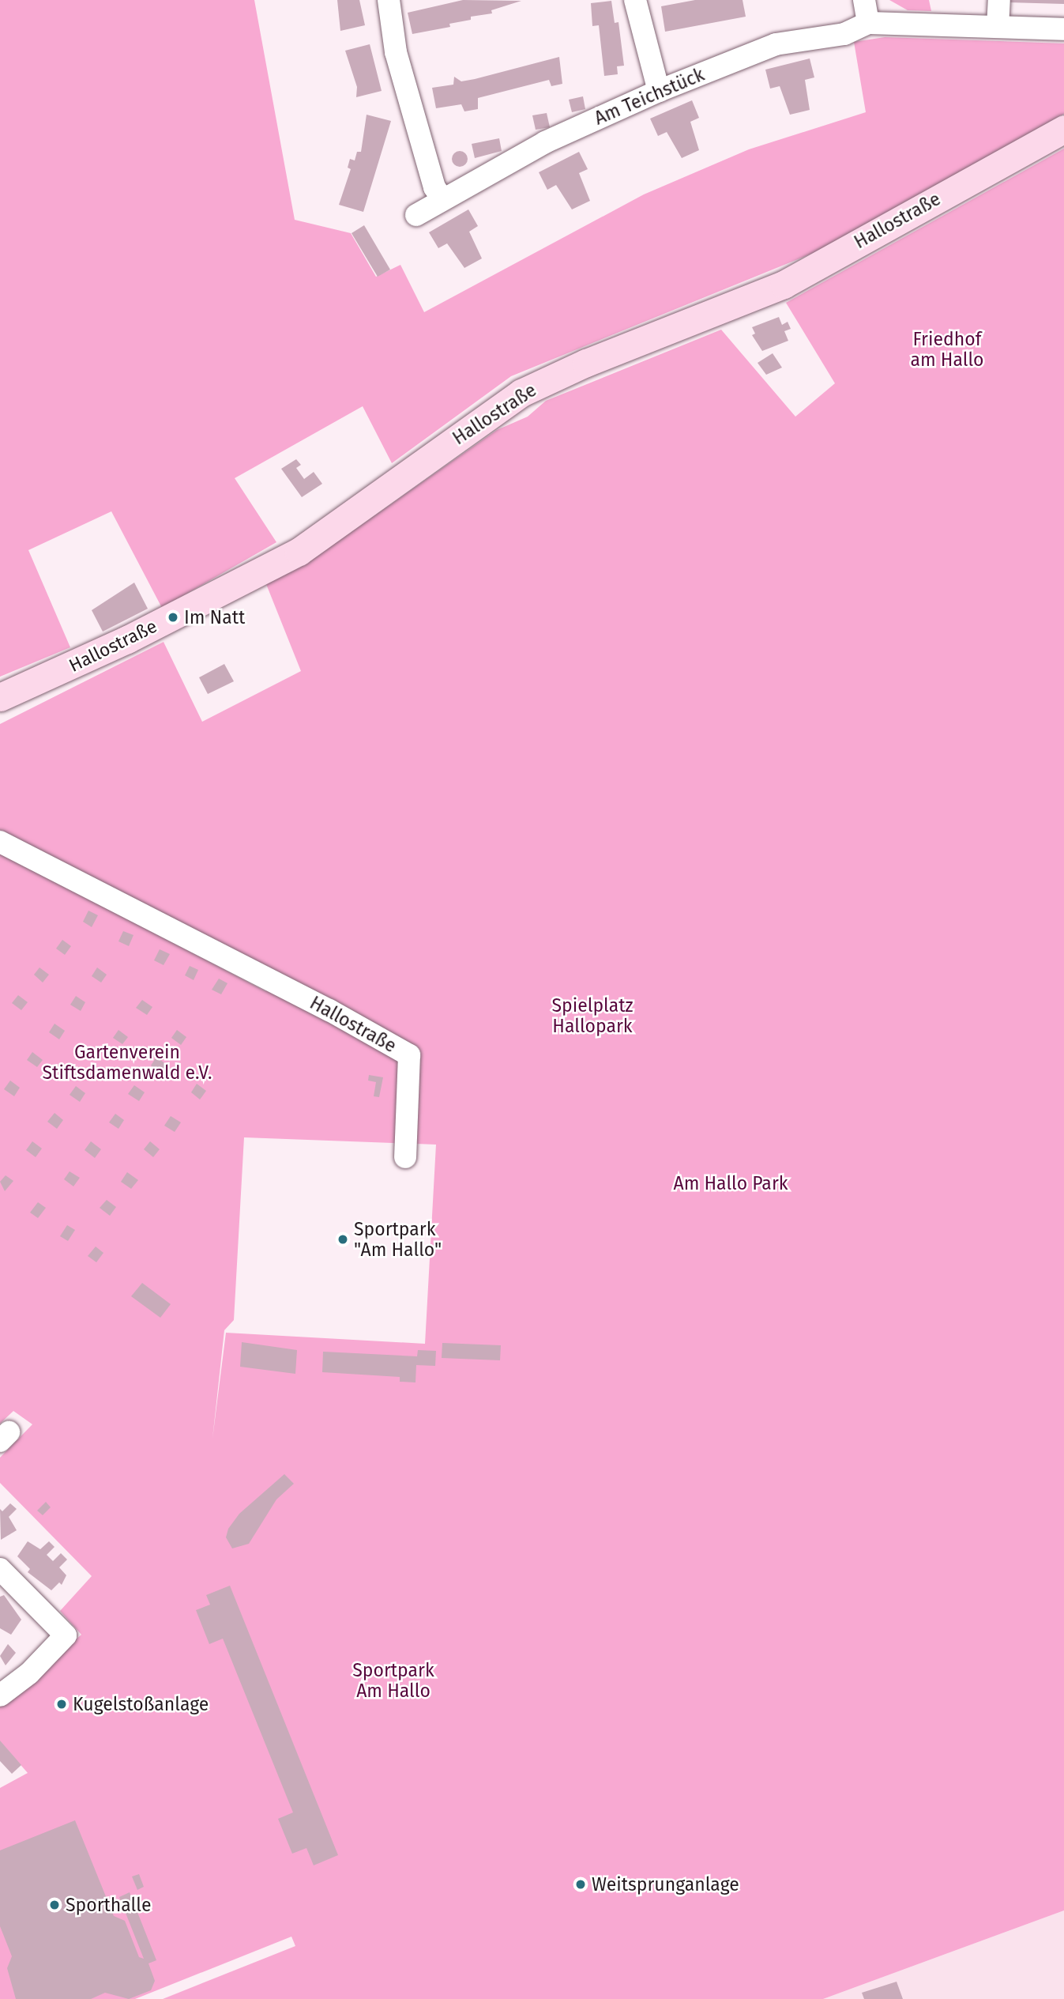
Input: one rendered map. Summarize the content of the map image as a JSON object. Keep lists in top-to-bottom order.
{
  "streets": {
    "main road": ["Hallostraße"],
    "street": ["Am Teichstück"]
  },
  "parks": [
    "Friedhof am Hallo",
    "Spielplatz Hallopark",
    "Gartenverein Stiftsdamenwald e.V.",
    "Am Hallo Park",
    "Sportpark Am Hallo"
  ],
  "places": [
    "Im Natt",
    "Sportpark \"Am Hallo\"",
    "Kugelstoßanlage",
    "Weitsprunganlage",
    "Sporthalle"
  ]
}
